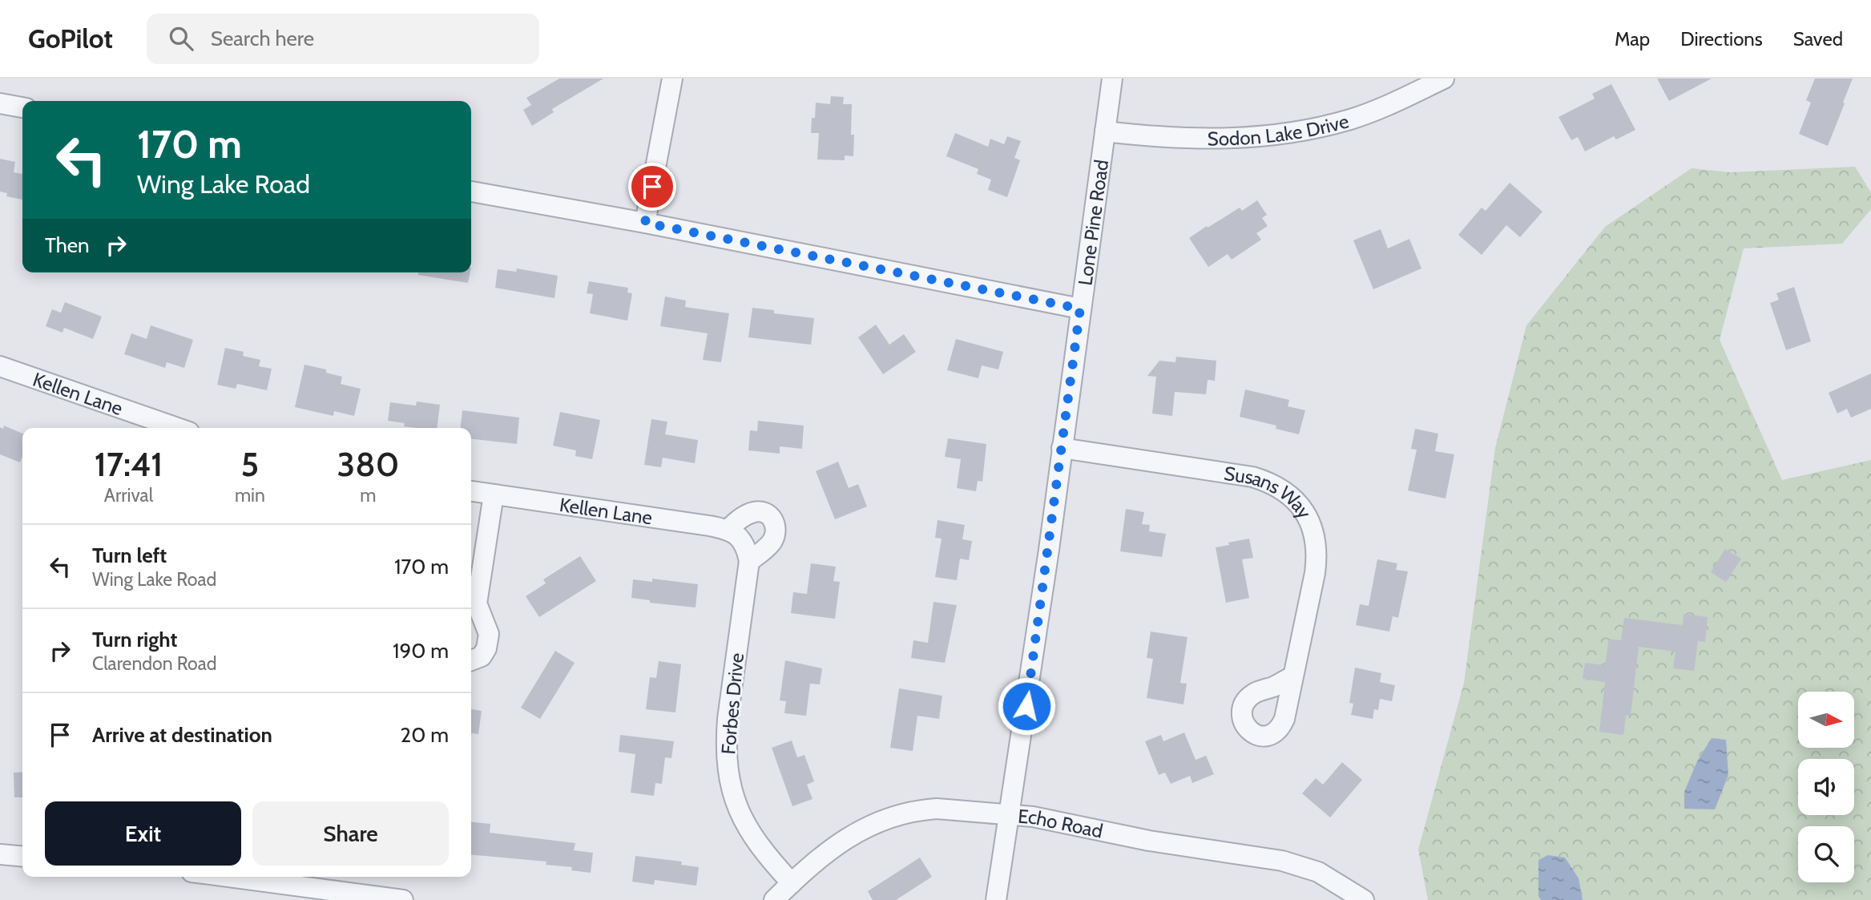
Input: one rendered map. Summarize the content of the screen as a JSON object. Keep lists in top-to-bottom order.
{
  "streets": {
    "street": [
      "Sodon Lake Drive",
      "Lone Pine Road",
      "Kellen Lane",
      "Susans Way",
      "Forbes Drive",
      "Echo Road"
    ]
  },
  "crossings": [
    ["Sodon Lake Drive", "Lone Pine Road"],
    ["Lone Pine Road", "Susans Way"],
    ["Lone Pine Road", "Echo Road"],
    ["Kellen Lane", "Forbes Drive"],
    ["Forbes Drive", "Echo Road"]
  ],
  "north": "right",
  "page": {
    "header": "GoPilot",
    "search": "Search here",
    "nav": ["Map", "Directions", "Saved"],
    "turn": ["170 m", "Wing Lake Road"],
    "then": "Then",
    "eta": [
      "17:41",
      "Arrival",
      "5",
      "min",
      "380",
      "m"
    ],
    "list": [
      {
        "name": "Turn left",
        "note": "Wing Lake Road",
        "value": "170 m"
      },
      {
        "name": "Turn right",
        "note": "Clarendon Road",
        "value": "190 m"
      },
      {
        "name": "Arrive at destination",
        "value": "20 m"
      }
    ],
    "buttons": ["Exit", "Share"]
  }
}
